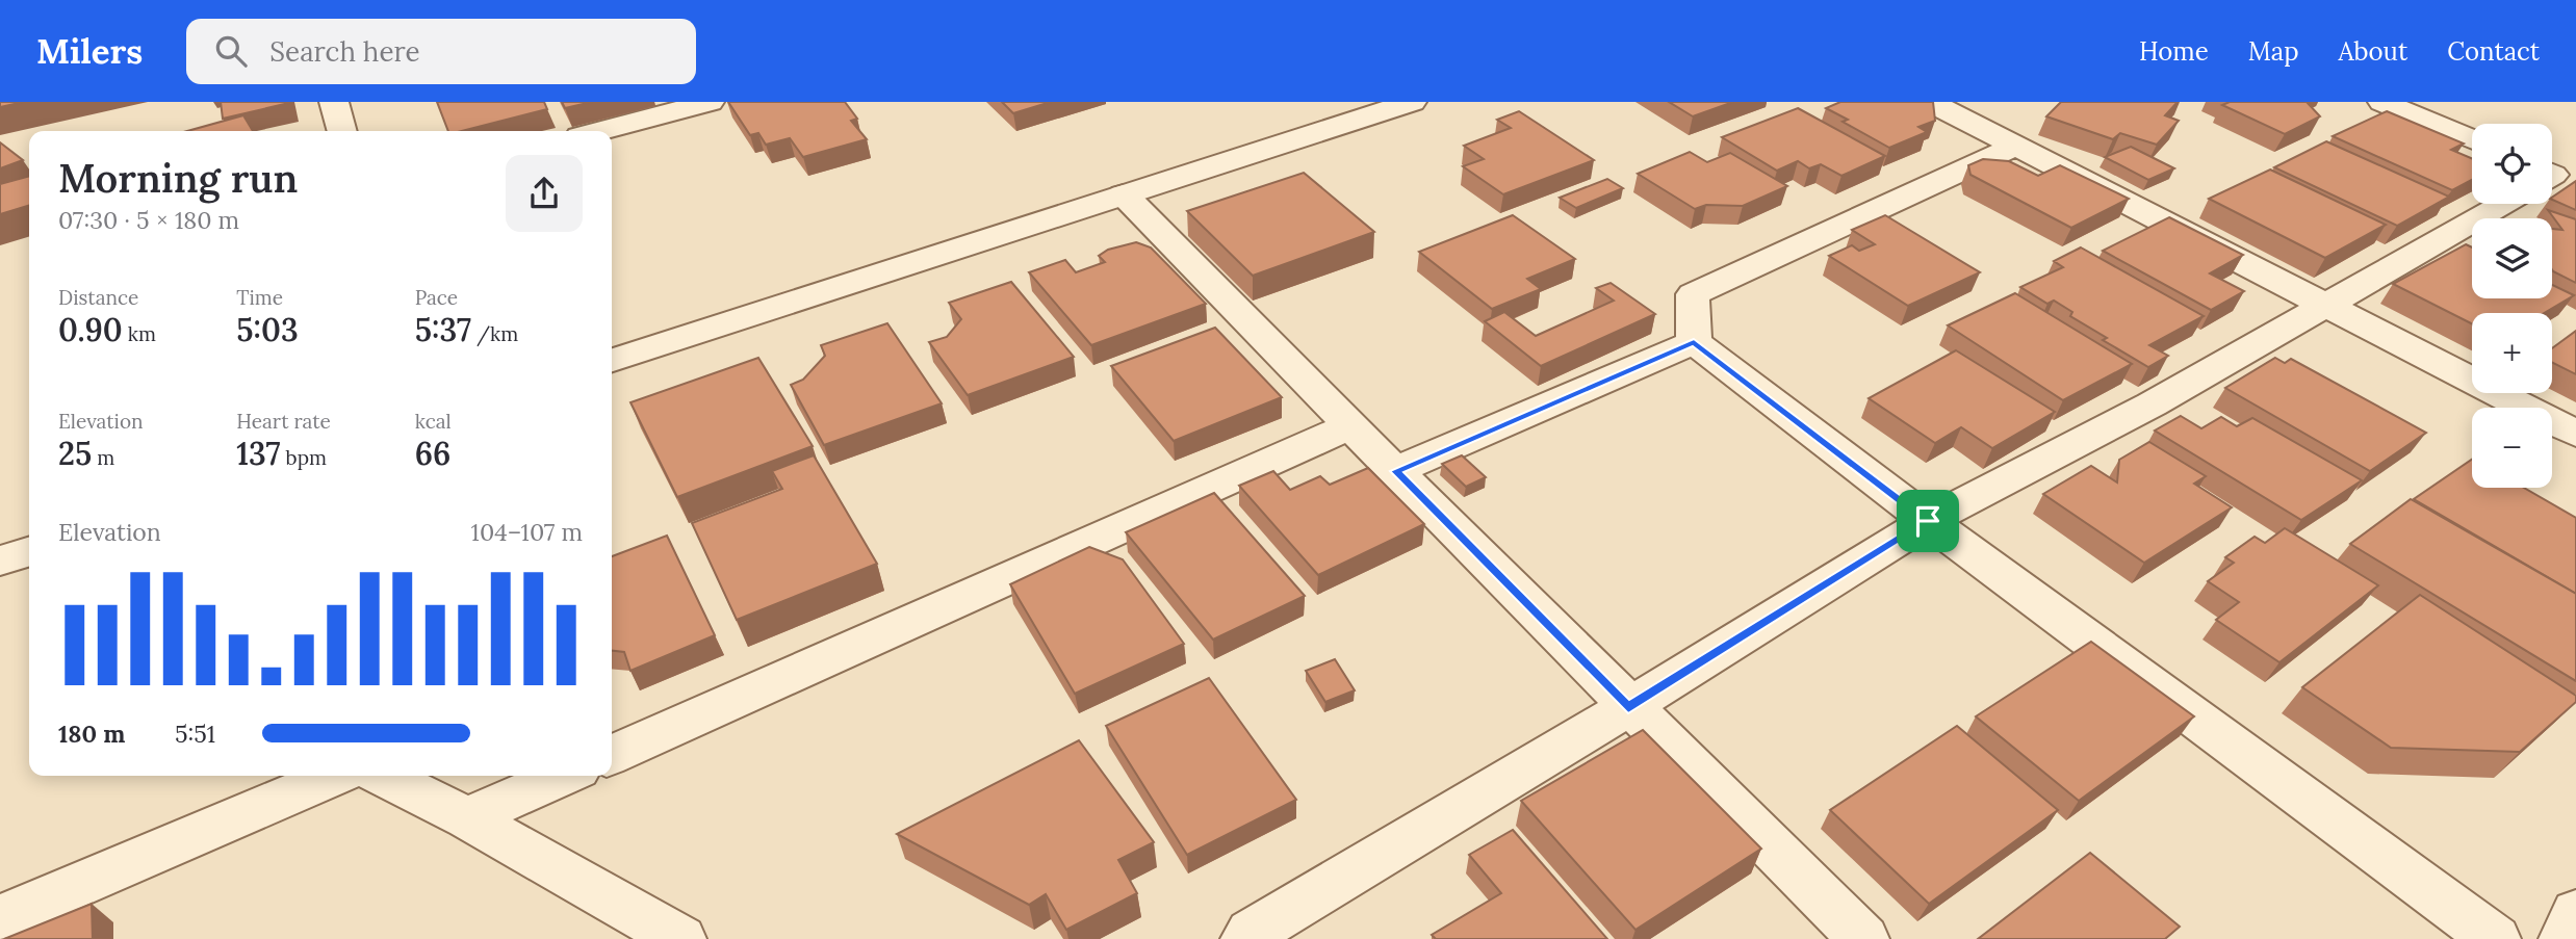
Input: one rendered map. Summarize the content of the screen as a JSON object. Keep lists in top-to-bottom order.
{
  "page": {
    "header": "Milers",
    "search": "Search here",
    "nav": [
      "Home",
      "Map",
      "About",
      "Contact"
    ],
    "map_buttons": ["+", "−"],
    "heading": ["Morning run", "07:30 · 5 × 180 m"],
    "stats": [
      ["Distance", "0.90 km"],
      ["Time", "5:03"],
      ["Pace", "5:37 /km"],
      ["Elevation", "25 m"],
      ["Heart rate", "137 bpm"],
      ["kcal", "66"]
    ],
    "chart": ["Elevation", "104–107 m"],
    "list": [
      {
        "name": "180 m",
        "note": "5:51"
      }
    ]
  }
}
